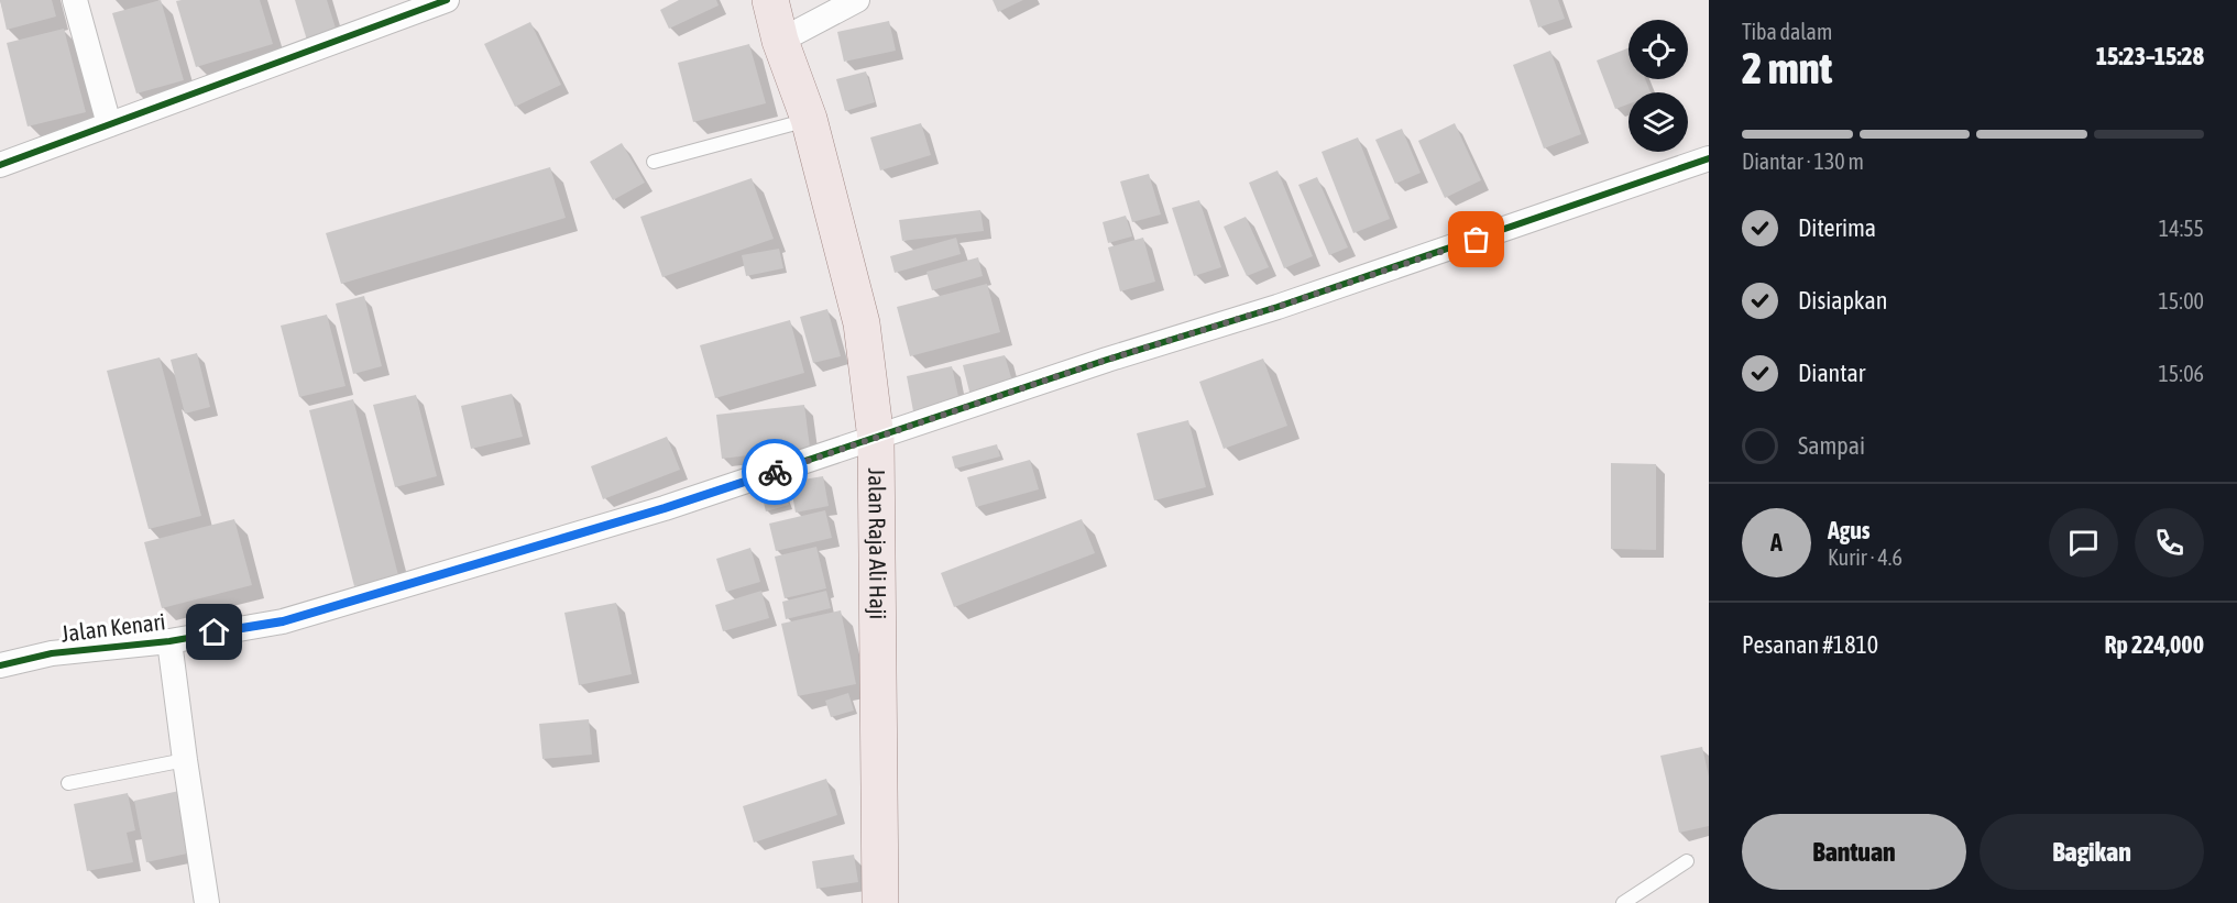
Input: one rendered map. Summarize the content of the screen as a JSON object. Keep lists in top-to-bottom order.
{
  "streets": {
    "main road": ["Jalan Raja Ali Haji"],
    "street": ["Jalan Kenari"]
  },
  "crossings": [
    ["Jalan Raja Ali Haji", "Jalan Kenari"]
  ],
  "page": {
    "heading": ["2 mnt", "Tiba dalam", "15:23–15:28"],
    "panel": [
      "Agus",
      "Kurir · 4.6",
      "Pesanan #1810",
      "Rp 224,000"
    ],
    "bar": "Diantar · 130 m",
    "list": [
      ["Diterima", "14:55"],
      ["Disiapkan", "15:00"],
      ["Diantar", "15:06"],
      "Sampai"
    ],
    "round": "A",
    "buttons": ["Bantuan", "Bagikan"]
  }
}
